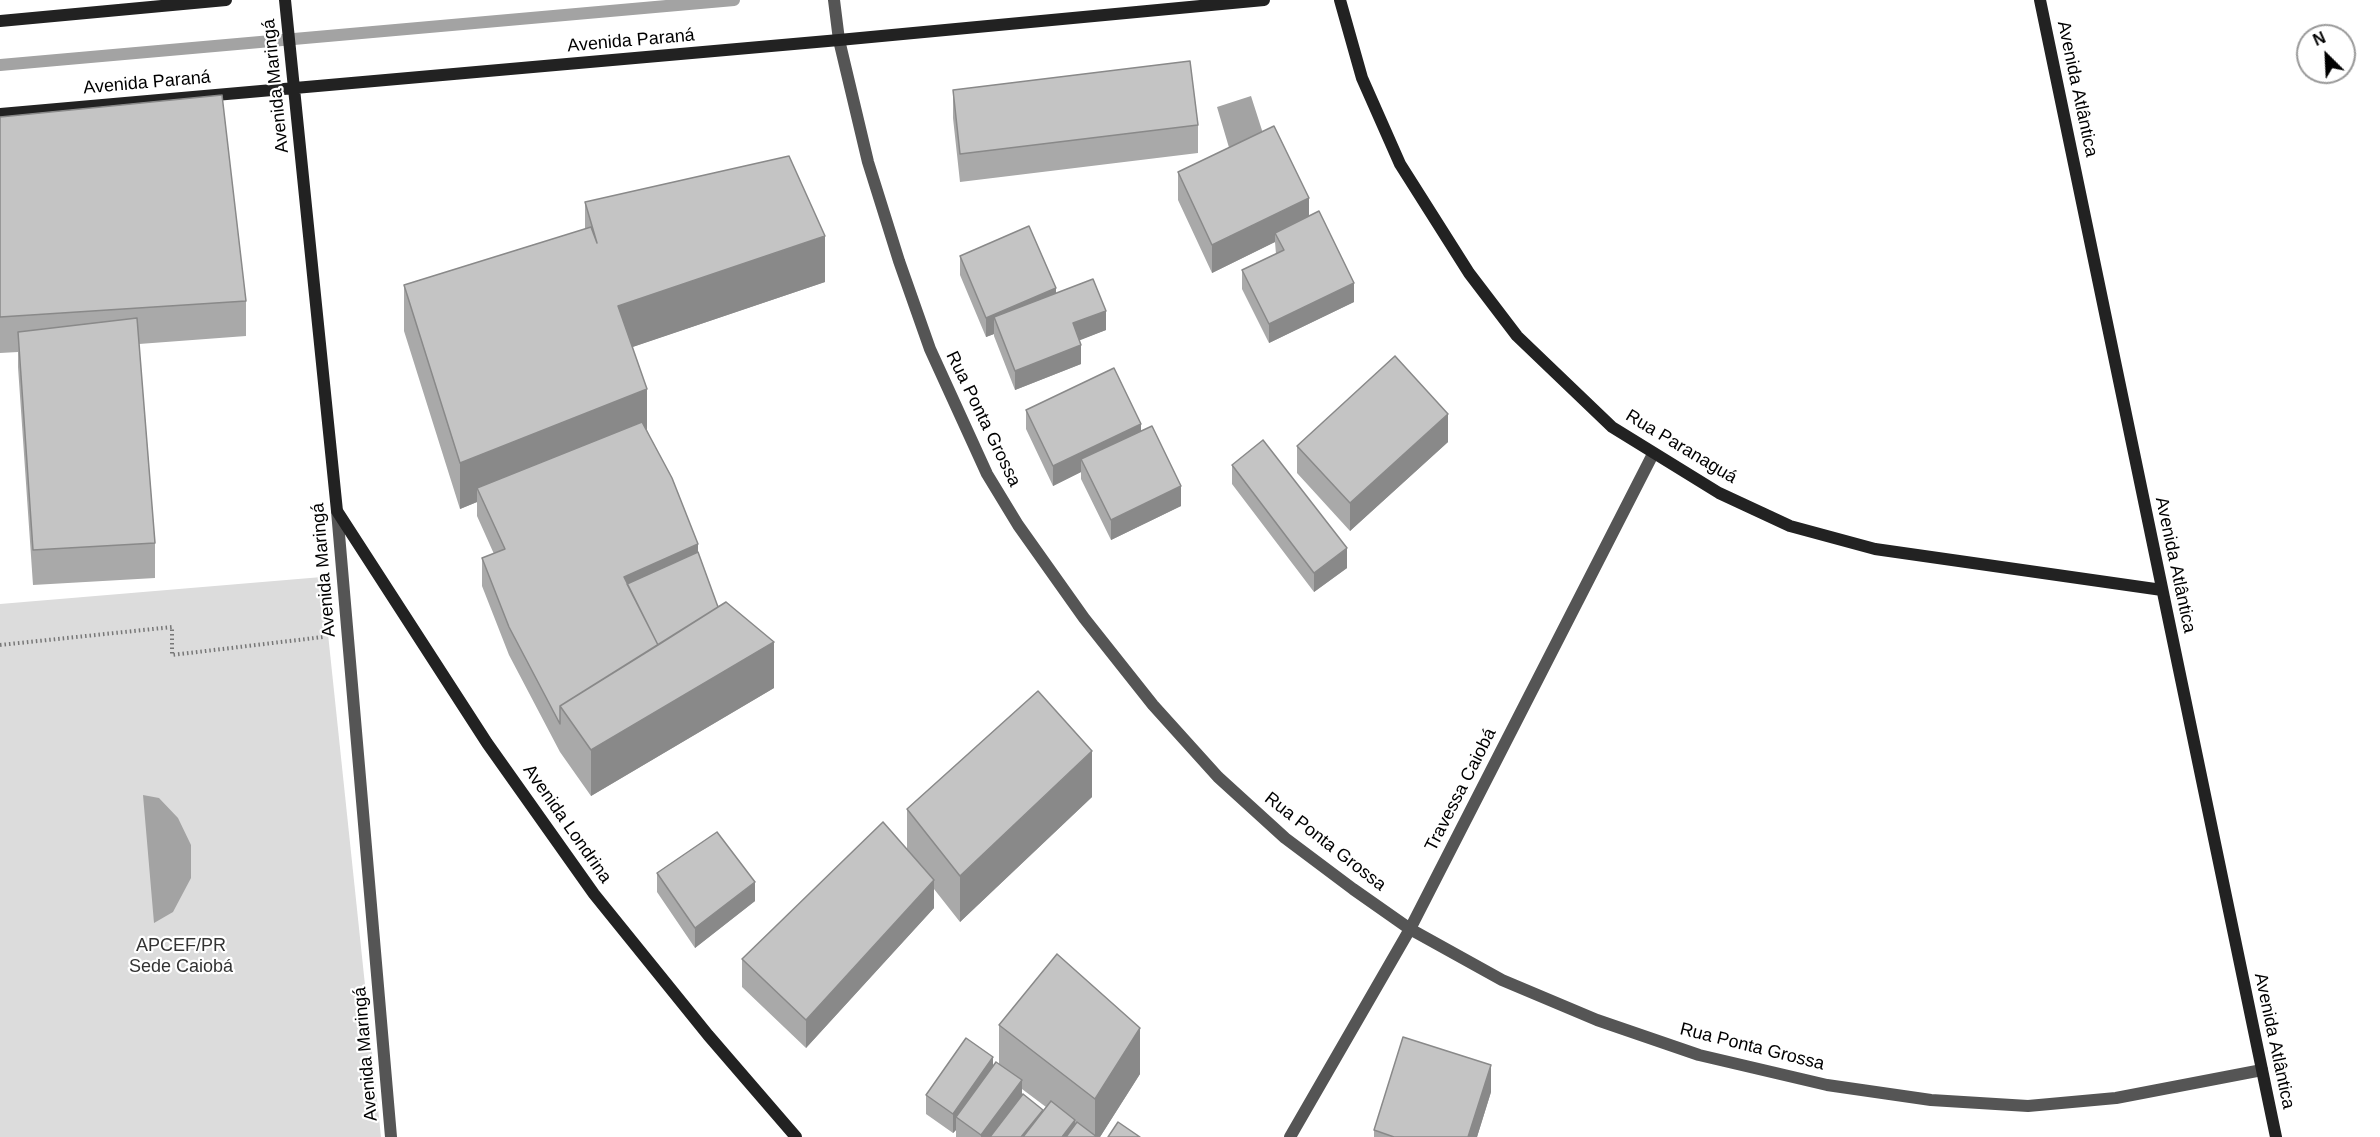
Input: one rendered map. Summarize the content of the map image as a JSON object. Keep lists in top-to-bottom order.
{
  "streets": {
    "street": [
      "Avenida Paraná",
      "Avenida Maringá",
      "Avenida Atlântica",
      "Rua Ponta Grossa",
      "Rua Paranaguá",
      "Travessa Caiobá",
      "Avenida Londrina"
    ]
  },
  "crossings": [
    ["Avenida Paraná", "Avenida Maringá"],
    ["Avenida Paraná", "Rua Ponta Grossa"],
    ["Avenida Maringá", "Avenida Londrina"],
    ["Avenida Atlântica", "Rua Ponta Grossa"],
    ["Avenida Atlântica", "Rua Paranaguá"],
    ["Rua Ponta Grossa", "Travessa Caiobá"],
    ["Rua Paranaguá", "Travessa Caiobá"]
  ],
  "parks": ["APCEF/PR Sede Caiobá"],
  "north": "top left"
}
